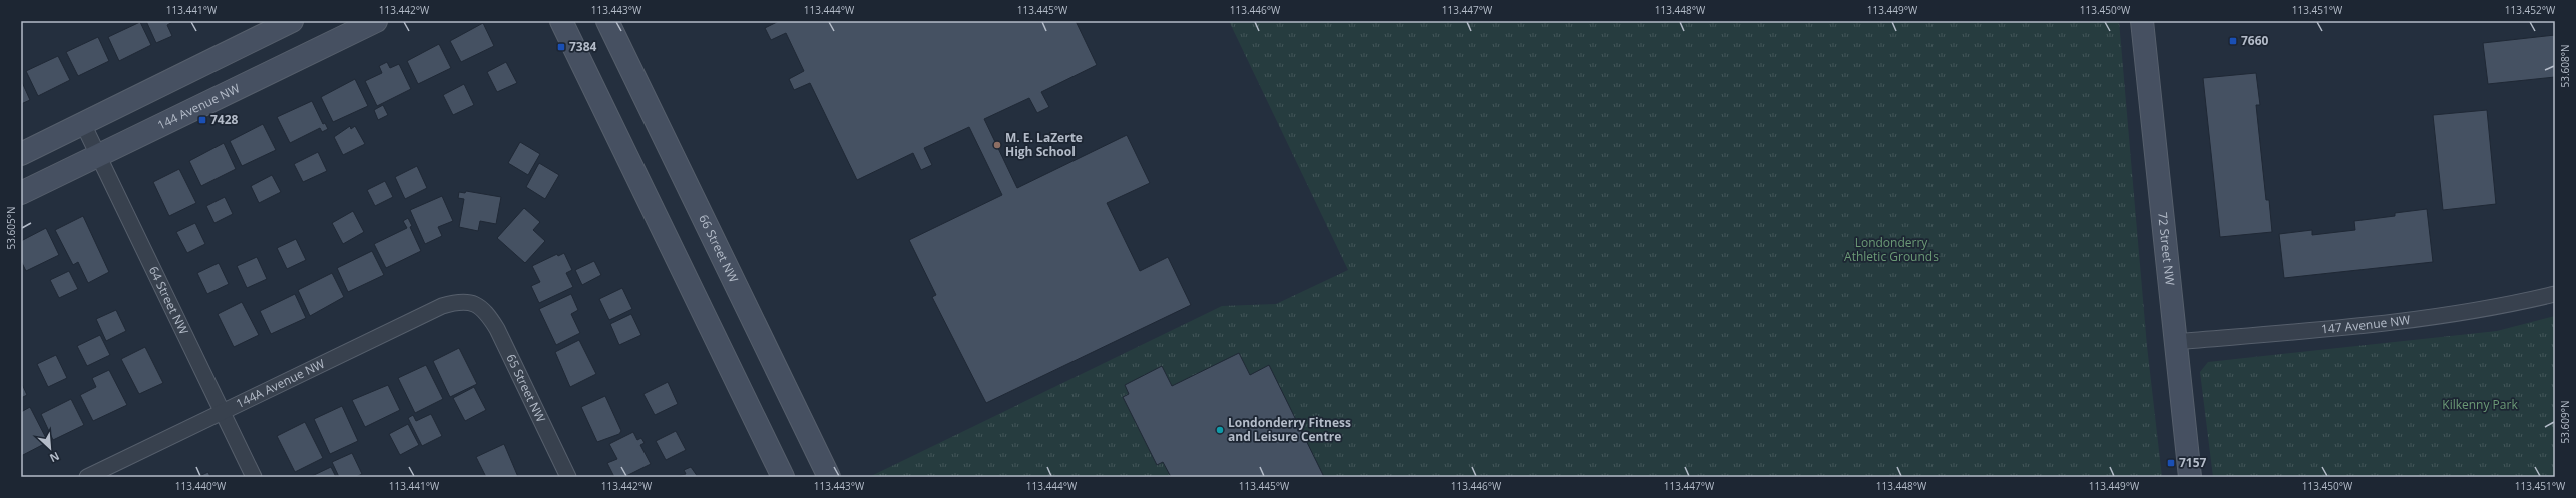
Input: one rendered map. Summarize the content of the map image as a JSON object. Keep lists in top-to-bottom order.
{
  "streets": {
    "street": [
      "144 Avenue NW",
      "66 Street NW",
      "72 Street NW",
      "64 Street NW",
      "147 Avenue NW",
      "144A Avenue NW",
      "65 Street NW"
    ]
  },
  "crossings": [
    ["144 Avenue NW", "64 Street NW"],
    ["72 Street NW", "147 Avenue NW"],
    ["64 Street NW", "144A Avenue NW"],
    ["144A Avenue NW", "65 Street NW"]
  ],
  "parks": ["Londonderry Athletic Grounds", "Kilkenny Park"],
  "places": {
    "transit": [
      "7660",
      "7384",
      "7428",
      "7157"
    ],
    "other": ["M. E. LaZerte High School", "Londonderry Fitness and Leisure Centre"]
  },
  "north": "bottom right",
  "coordinates": [
    "113.441°W",
    "113.442°W",
    "113.443°W",
    "113.444°W",
    "113.445°W",
    "113.446°W",
    "113.447°W",
    "113.448°W",
    "113.449°W",
    "113.450°W",
    "113.451°W",
    "113.452°W",
    "53.608°N",
    "53.605°N",
    "53.609°N",
    "113.440°W"
  ]
}
